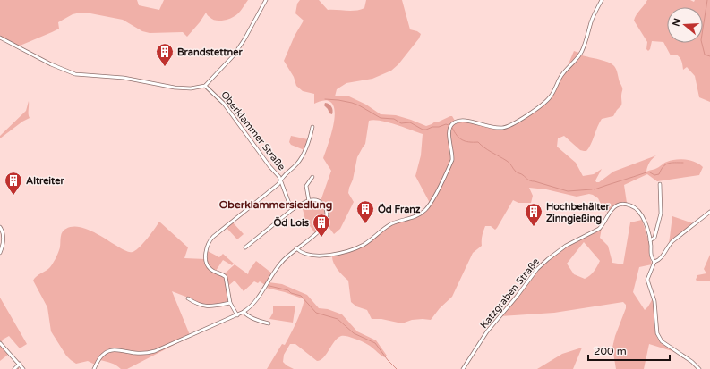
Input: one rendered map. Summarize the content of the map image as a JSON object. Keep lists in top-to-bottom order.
{
  "streets": {
    "street": ["Oberklammer Straße", "Katzgraben Straße"]
  },
  "districts": ["Oberklammersiedlung"],
  "places": {
    "building": [
      "Brandstettner",
      "Altreiter",
      "Öd Franz",
      "Hochbehälter Zinngießing",
      "Öd Lois"
    ]
  },
  "scale_bar": "200 m",
  "north": "left"
}
